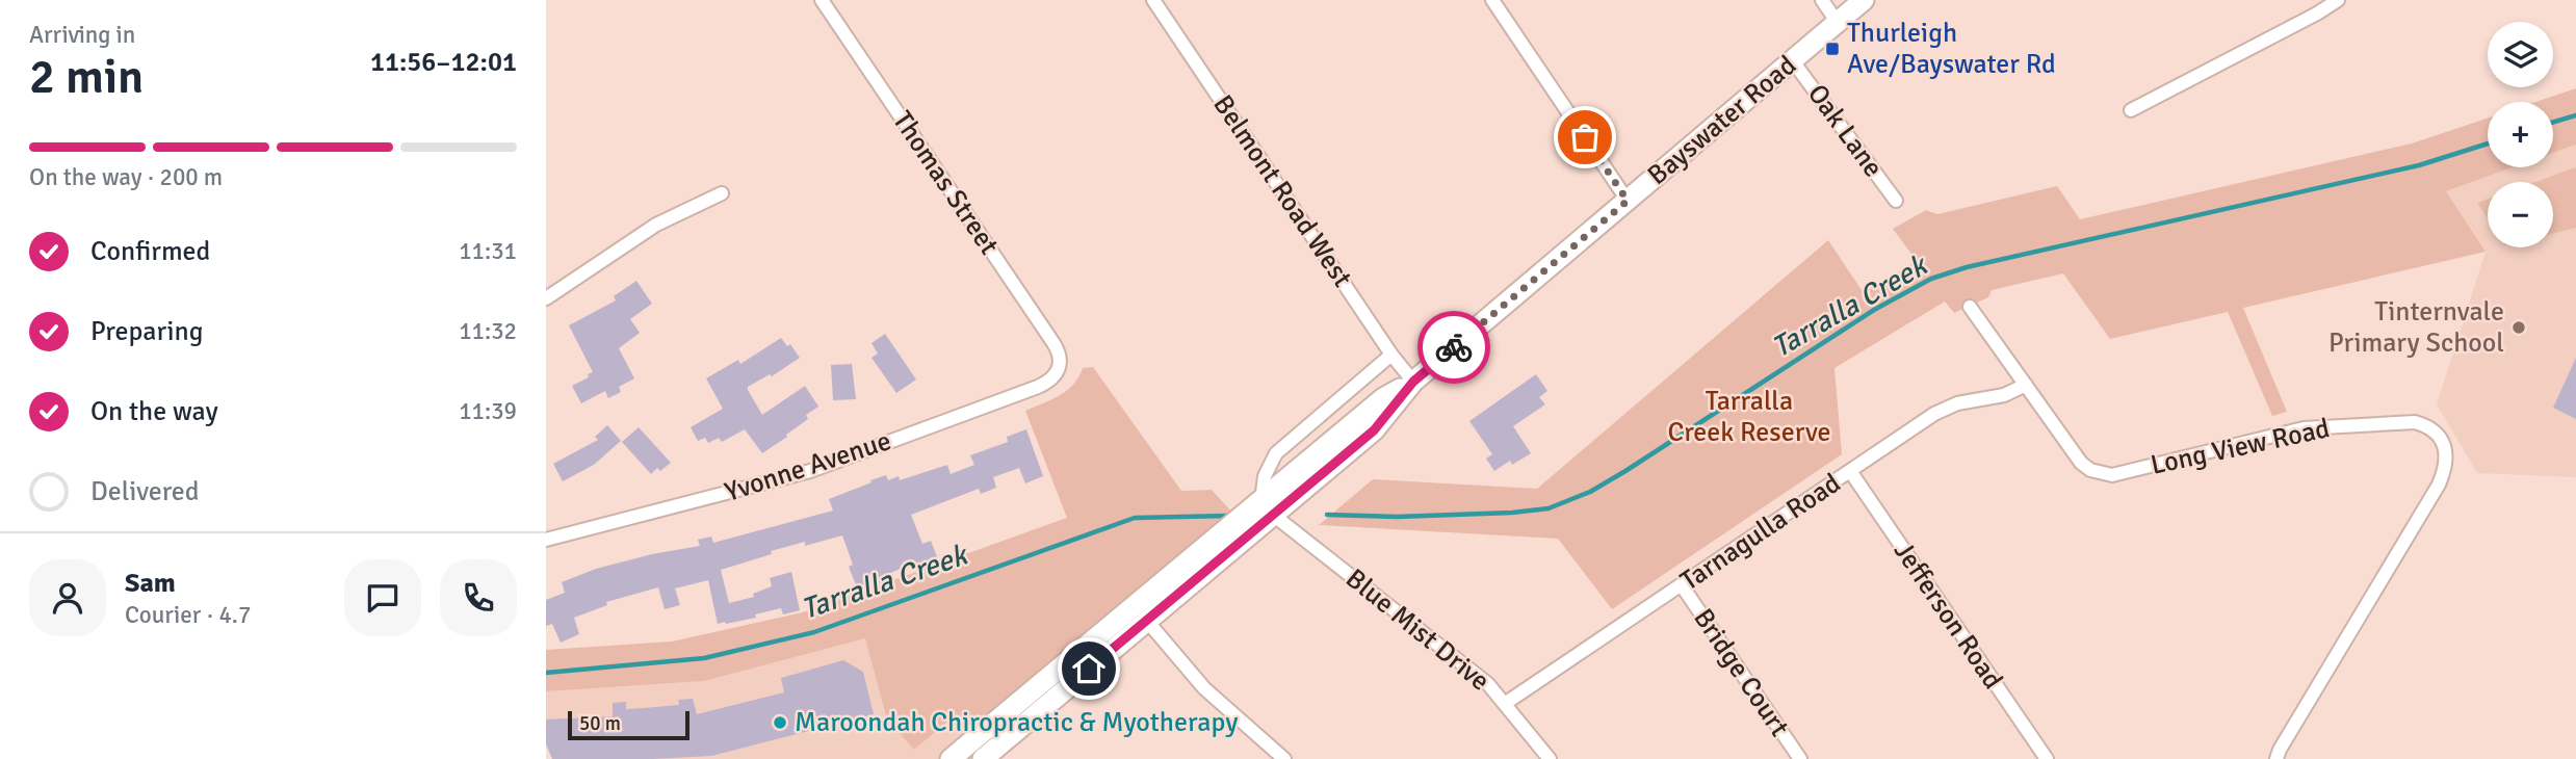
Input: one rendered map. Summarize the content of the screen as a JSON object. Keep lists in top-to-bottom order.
{
  "streets": {
    "main road": ["Bayswater Road"],
    "street": [
      "Oak Lane",
      "Thomas Street",
      "Belmont Road West",
      "Long View Road",
      "Yvonne Avenue",
      "Tarnagulla Road",
      "Jefferson Road",
      "Blue Mist Drive",
      "Bridge Court"
    ]
  },
  "crossings": [
    ["Bayswater Road", "Oak Lane"],
    ["Bayswater Road", "Belmont Road West"],
    ["Bayswater Road", "Blue Mist Drive"],
    ["Thomas Street", "Yvonne Avenue"],
    ["Long View Road", "Tarnagulla Road"],
    ["Tarnagulla Road", "Jefferson Road"],
    ["Tarnagulla Road", "Blue Mist Drive"],
    ["Tarnagulla Road", "Bridge Court"]
  ],
  "water": ["Tarralla Creek"],
  "parks": ["Tarralla Creek Reserve"],
  "places": {
    "transit": ["Thurleigh Ave/Bayswater Rd"],
    "other": ["Tinternvale Primary School", "Maroondah Chiropractic & Myotherapy"]
  },
  "scale_bar": "50 m",
  "page": {
    "heading": ["2 min", "Arriving in", "11:56–12:01"],
    "panel": ["Sam", "Courier · 4.7"],
    "map_buttons": ["+", "−"],
    "bar": "On the way · 200 m",
    "list": [
      ["Confirmed", "11:31"],
      ["Preparing", "11:32"],
      ["On the way", "11:39"],
      "Delivered"
    ],
    "scale": "50 m"
  }
}
